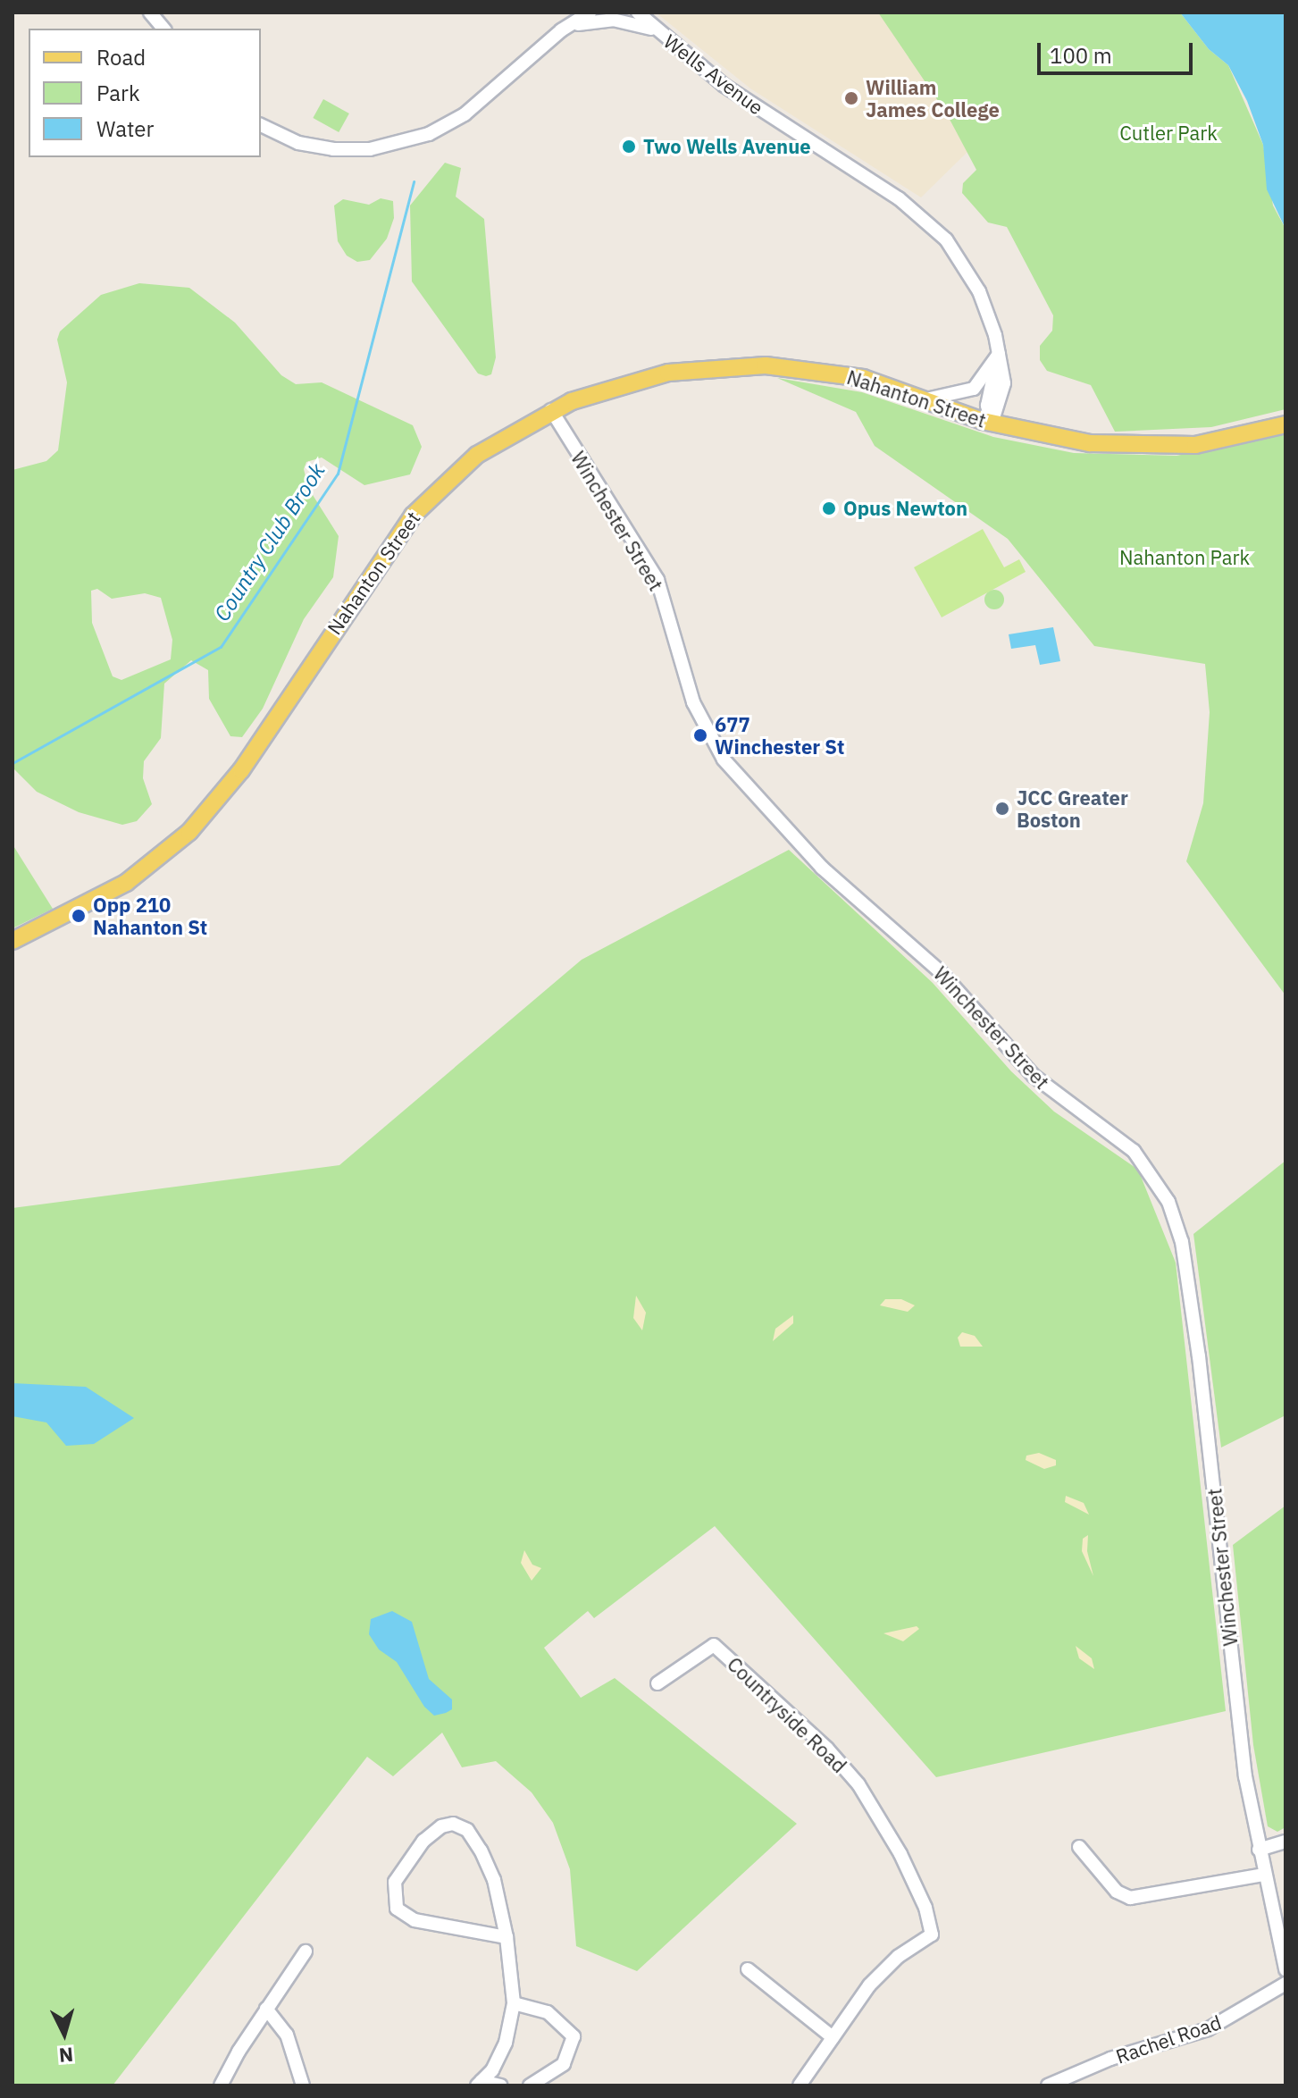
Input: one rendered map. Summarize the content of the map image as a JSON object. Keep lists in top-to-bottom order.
{
  "streets": {
    "main road": ["Nahanton Street"],
    "street": [
      "Wells Avenue",
      "Winchester Street",
      "Countryside Road",
      "Rachel Road"
    ]
  },
  "crossings": [
    ["Nahanton Street", "Winchester Street"]
  ],
  "water": ["Country Club Brook"],
  "parks": ["Cutler Park", "Nahanton Park"],
  "places": [
    "William James College",
    "Two Wells Avenue",
    "Opus Newton",
    "677 Winchester St",
    "JCC Greater Boston",
    "Opp 210 Nahanton St"
  ],
  "legend": ["Road", "Park", "Water"],
  "scale_bar": "100 m",
  "north": "bottom"
}
